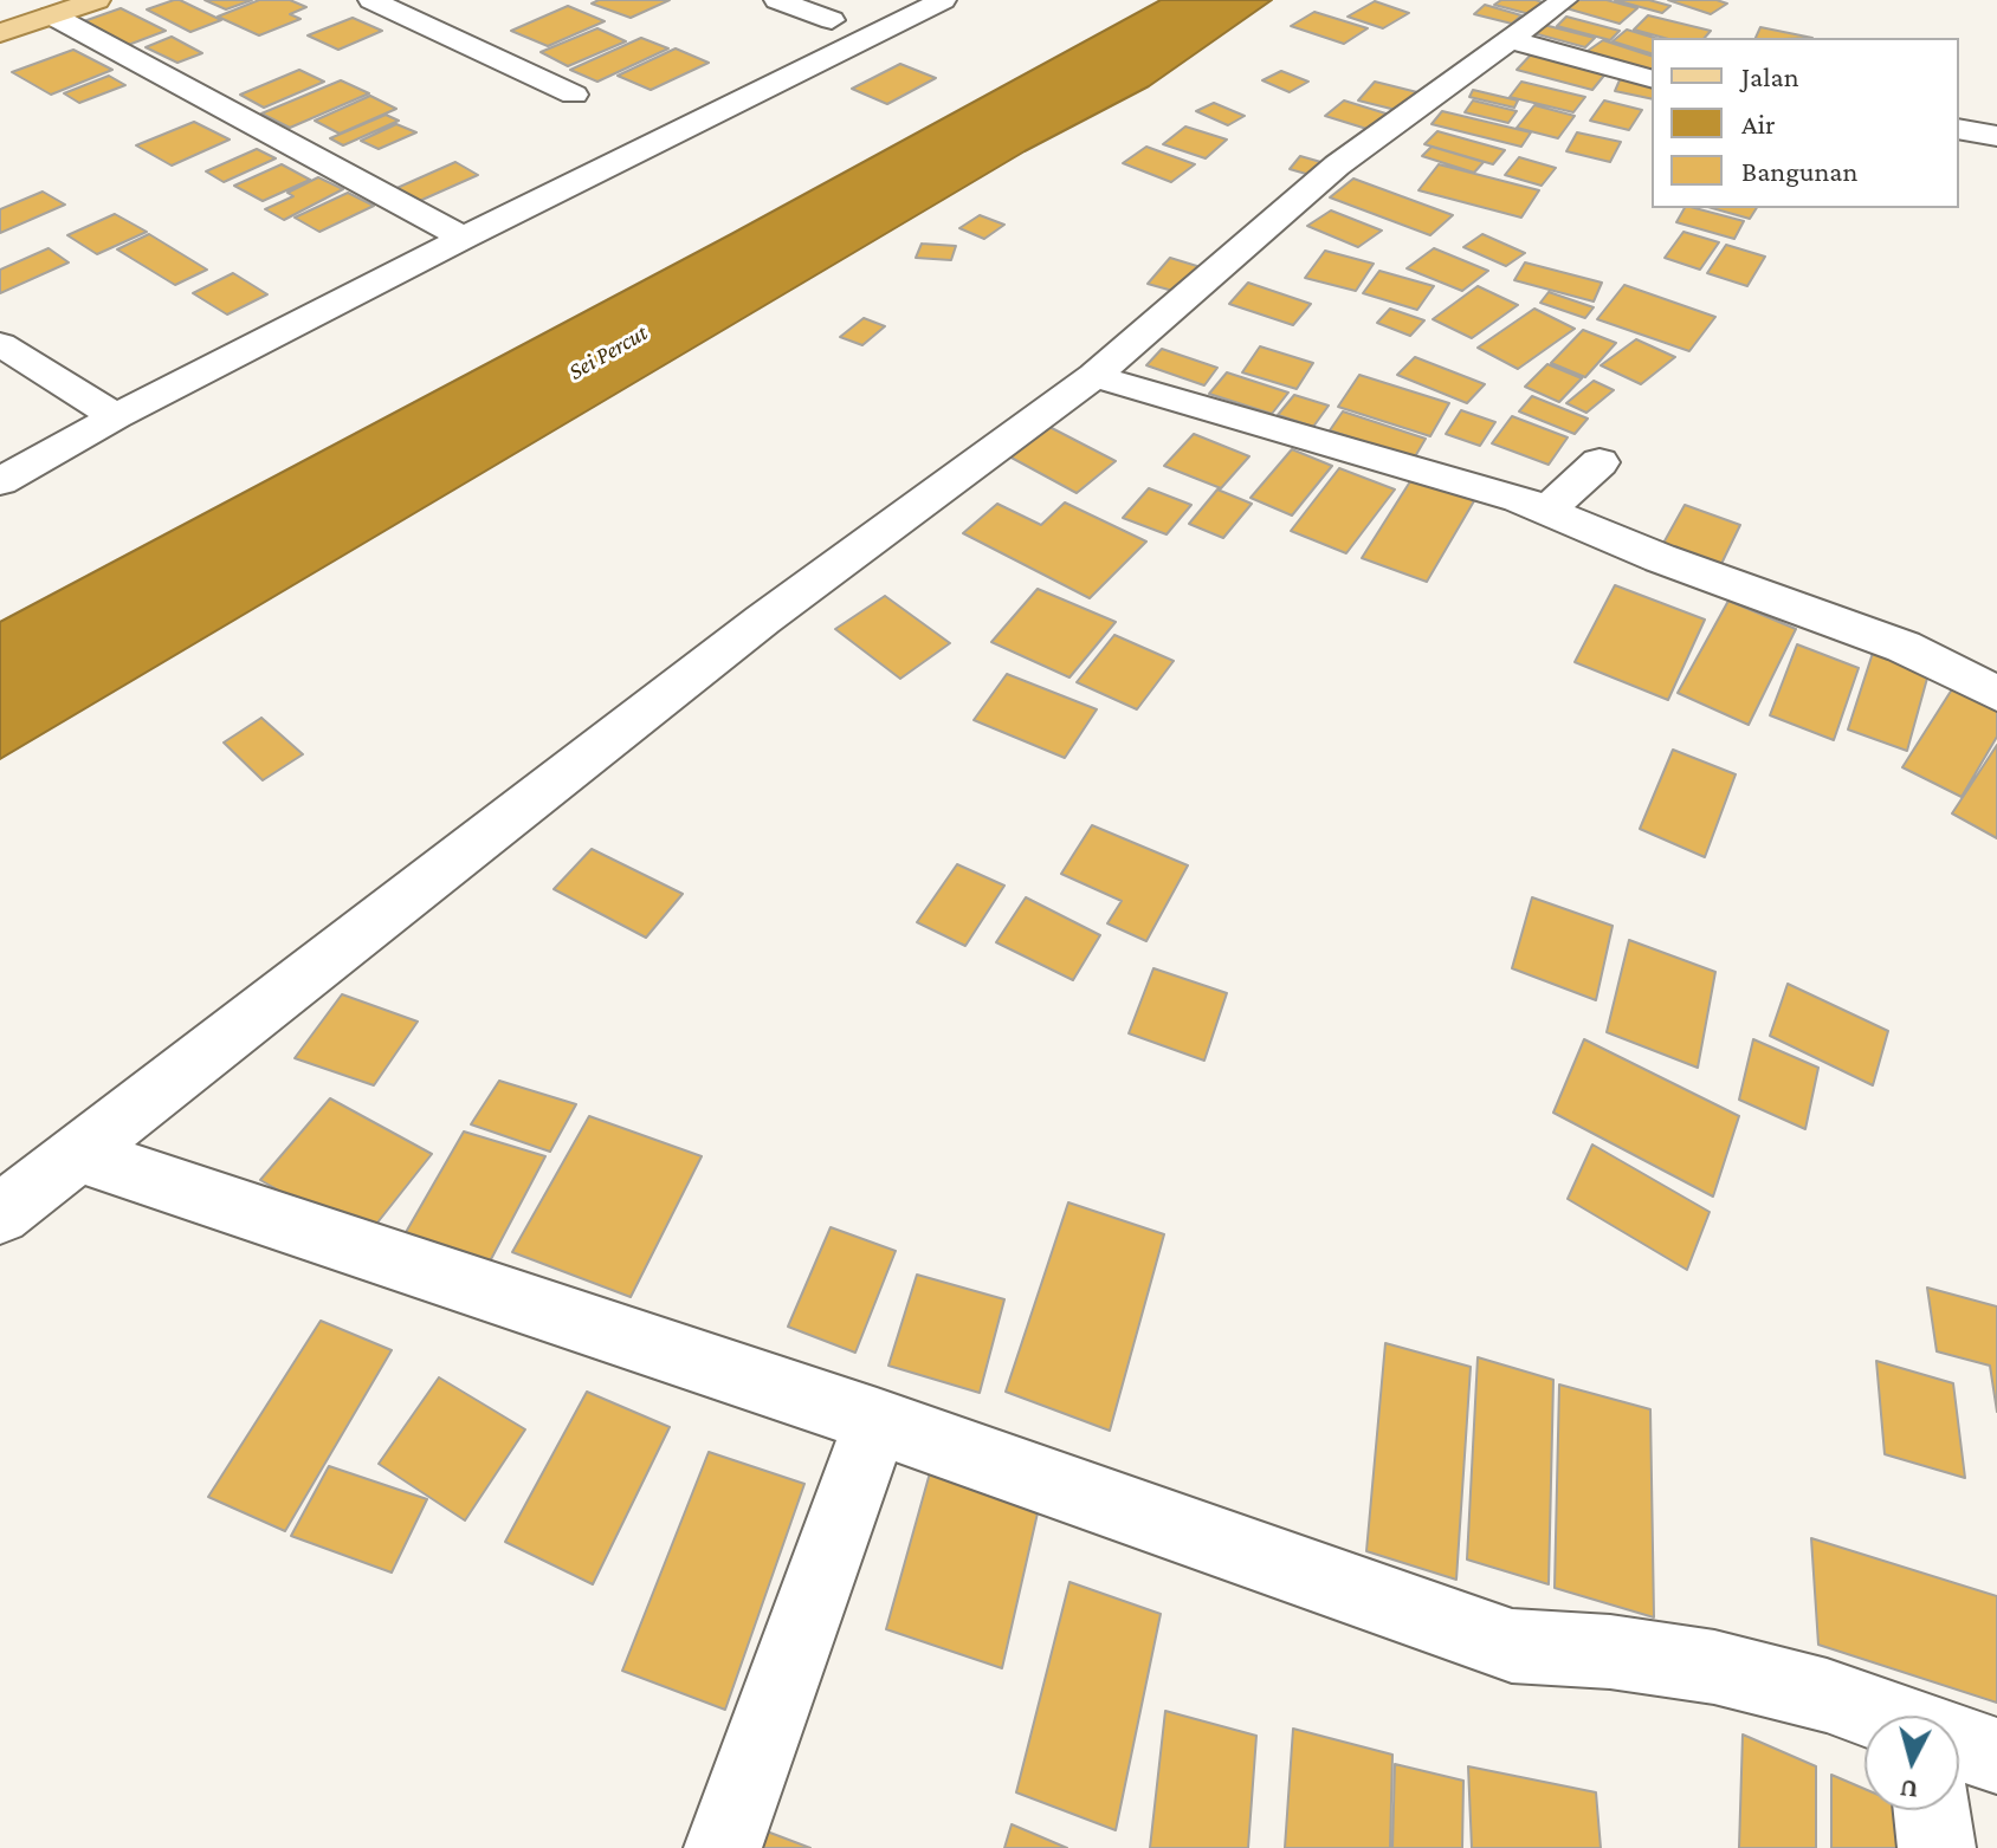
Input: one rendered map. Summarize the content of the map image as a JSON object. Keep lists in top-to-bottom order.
{
  "water": ["Sei Percut"],
  "legend": ["Jalan", "Air", "Bangunan"],
  "north": "bottom"
}
